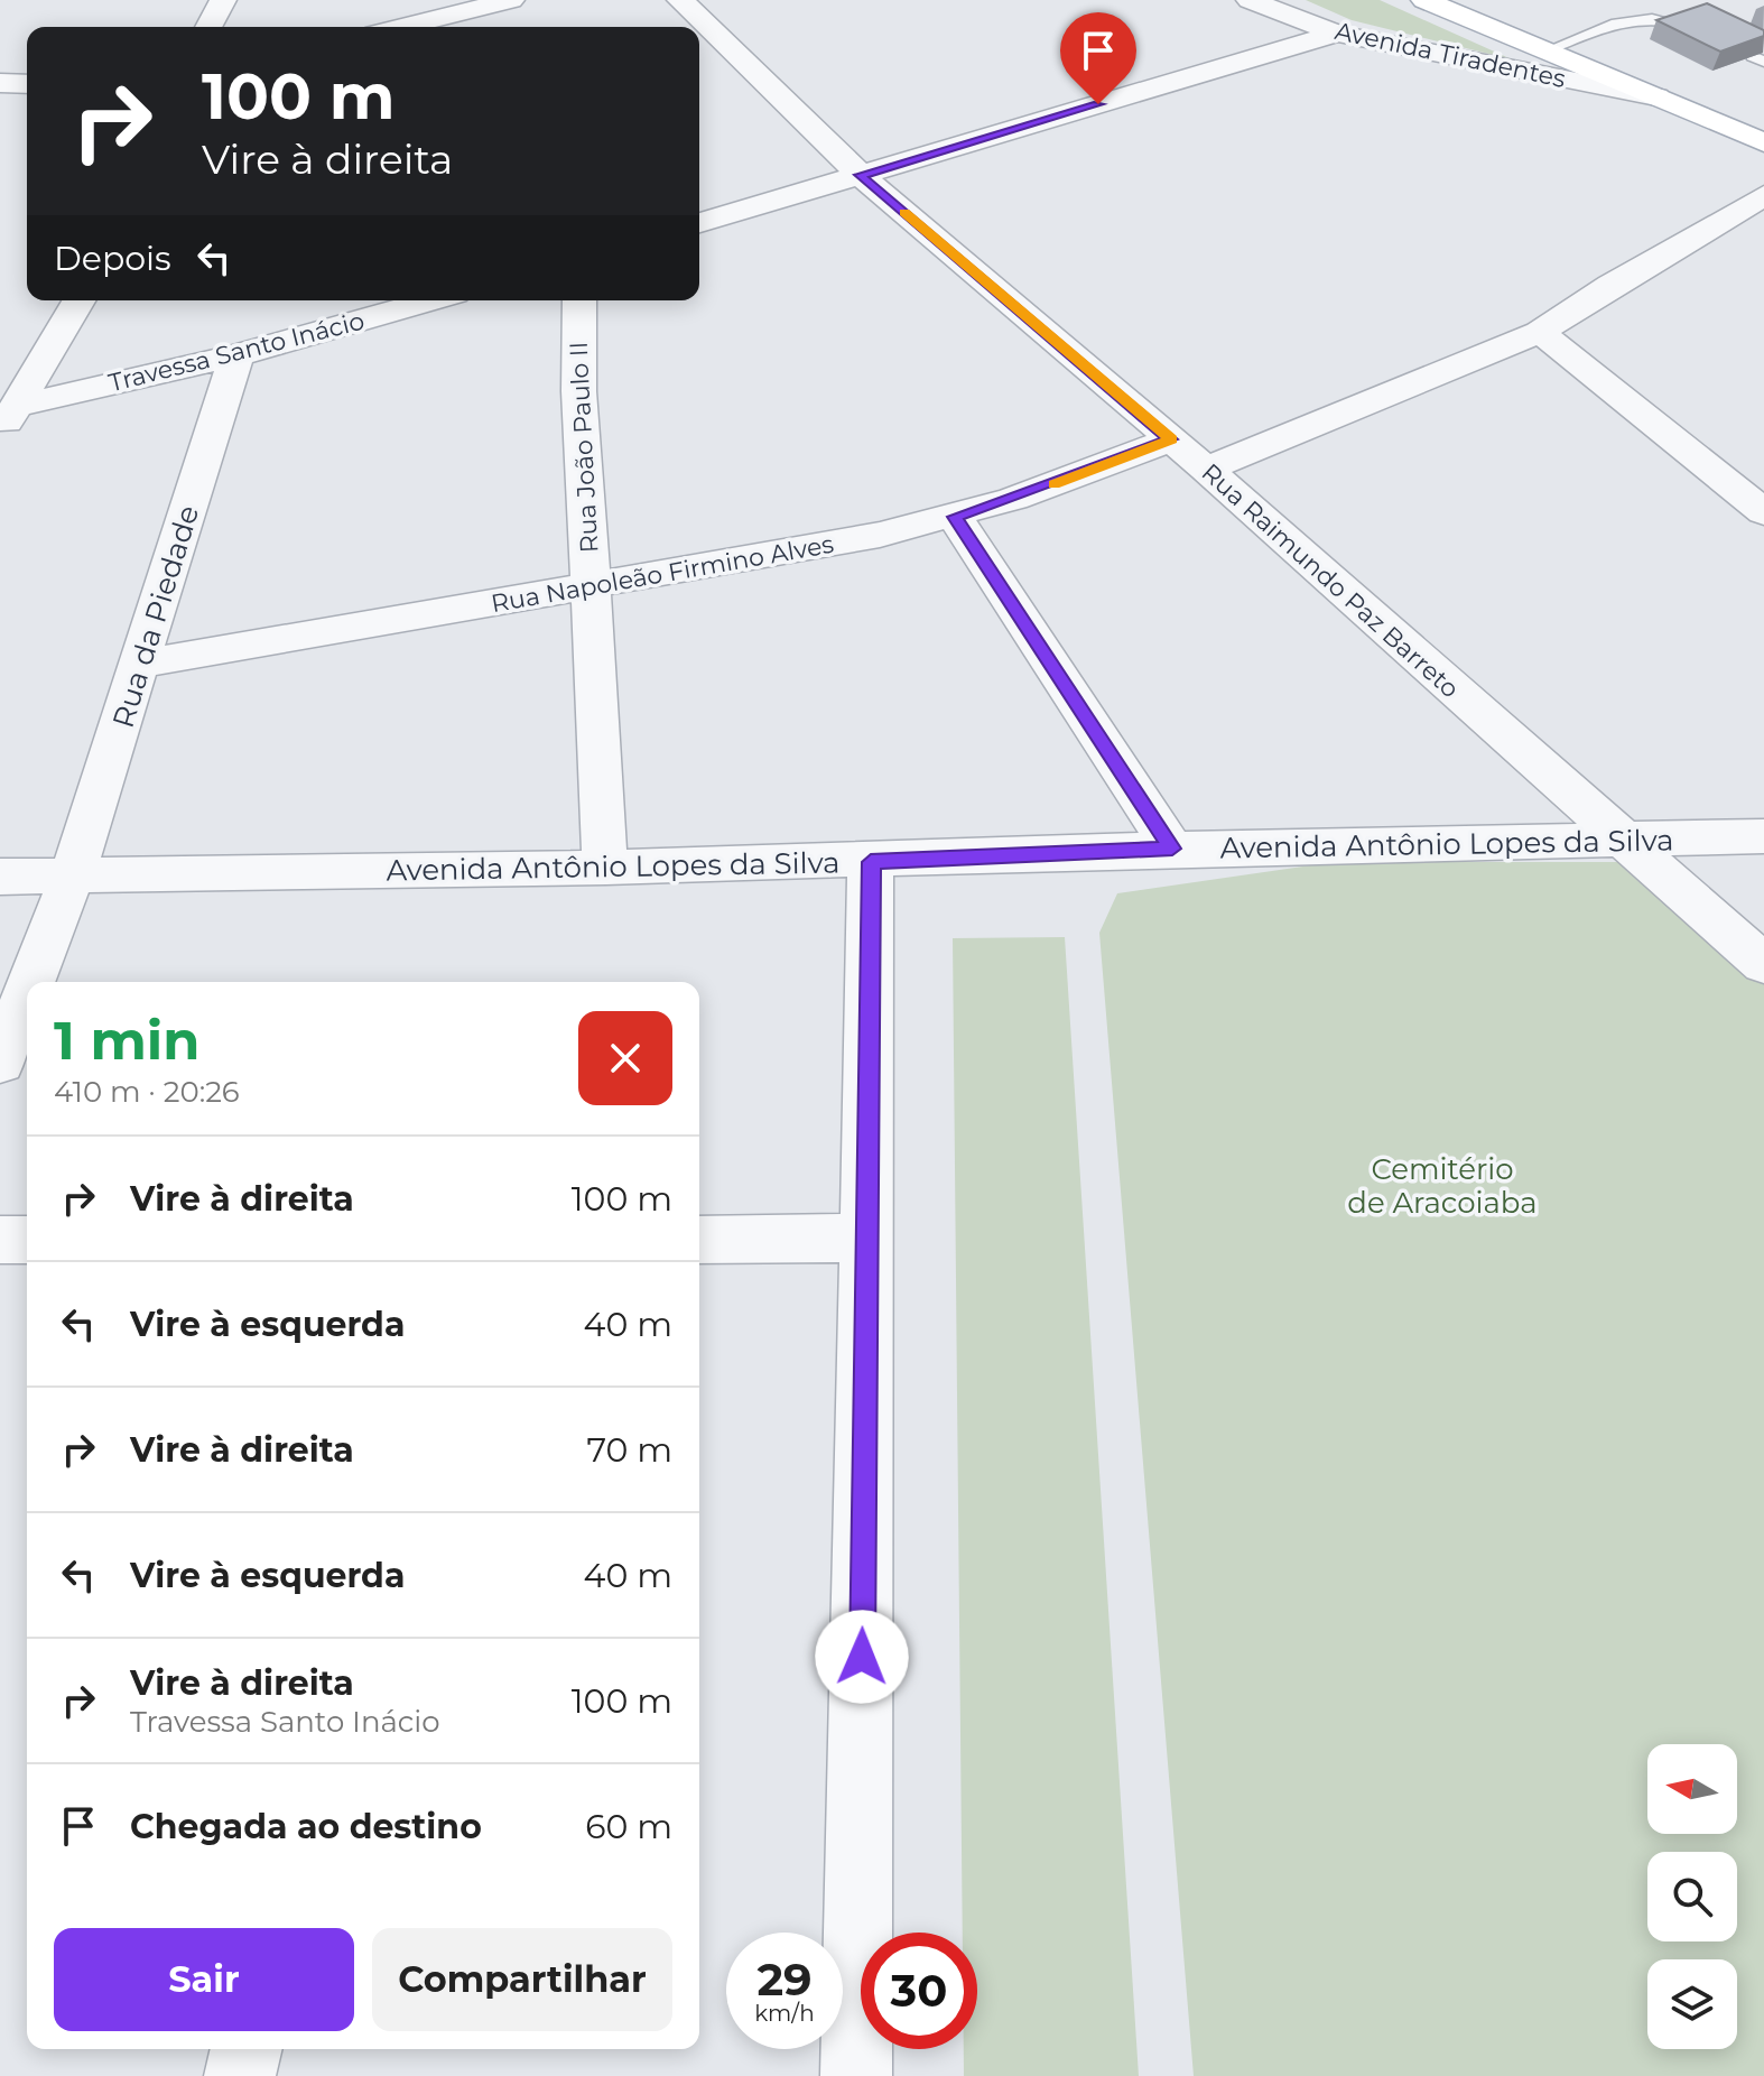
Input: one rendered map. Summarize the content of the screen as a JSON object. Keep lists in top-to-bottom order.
{
  "streets": {
    "main road": ["Avenida Tiradentes"],
    "street": [
      "Travessa Santo Inácio",
      "Rua João Paulo II",
      "Rua Napoleão Firmino Alves",
      "Rua Raimundo Paz Barreto",
      "Rua da Piedade",
      "Avenida Antônio Lopes da Silva"
    ]
  },
  "crossings": [
    ["Travessa Santo Inácio", "Rua da Piedade"],
    ["Rua João Paulo II", "Rua Napoleão Firmino Alves"],
    ["Rua João Paulo II", "Avenida Antônio Lopes da Silva"],
    ["Rua Napoleão Firmino Alves", "Rua Raimundo Paz Barreto"],
    ["Rua Napoleão Firmino Alves", "Rua da Piedade"],
    ["Rua Raimundo Paz Barreto", "Avenida Antônio Lopes da Silva"],
    ["Rua da Piedade", "Avenida Antônio Lopes da Silva"]
  ],
  "parks": ["Cemitério de Aracoiaba"],
  "north": "left",
  "page": {
    "turn": ["100 m", "Vire à direita"],
    "then": "Depois",
    "heading": ["1 min", "410 m · 20:26"],
    "list": [
      {
        "name": "Vire à direita",
        "value": "100 m"
      },
      {
        "name": "Vire à esquerda",
        "value": "40 m"
      },
      {
        "name": "Vire à direita",
        "value": "70 m"
      },
      {
        "name": "Vire à esquerda",
        "value": "40 m"
      },
      {
        "name": "Vire à direita",
        "note": "Travessa Santo Inácio",
        "value": "100 m"
      },
      {
        "name": "Chegada ao destino",
        "value": "60 m"
      }
    ],
    "buttons": ["Sair", "Compartilhar"],
    "speed": "29 km/h",
    "limit": "30"
  }
}
